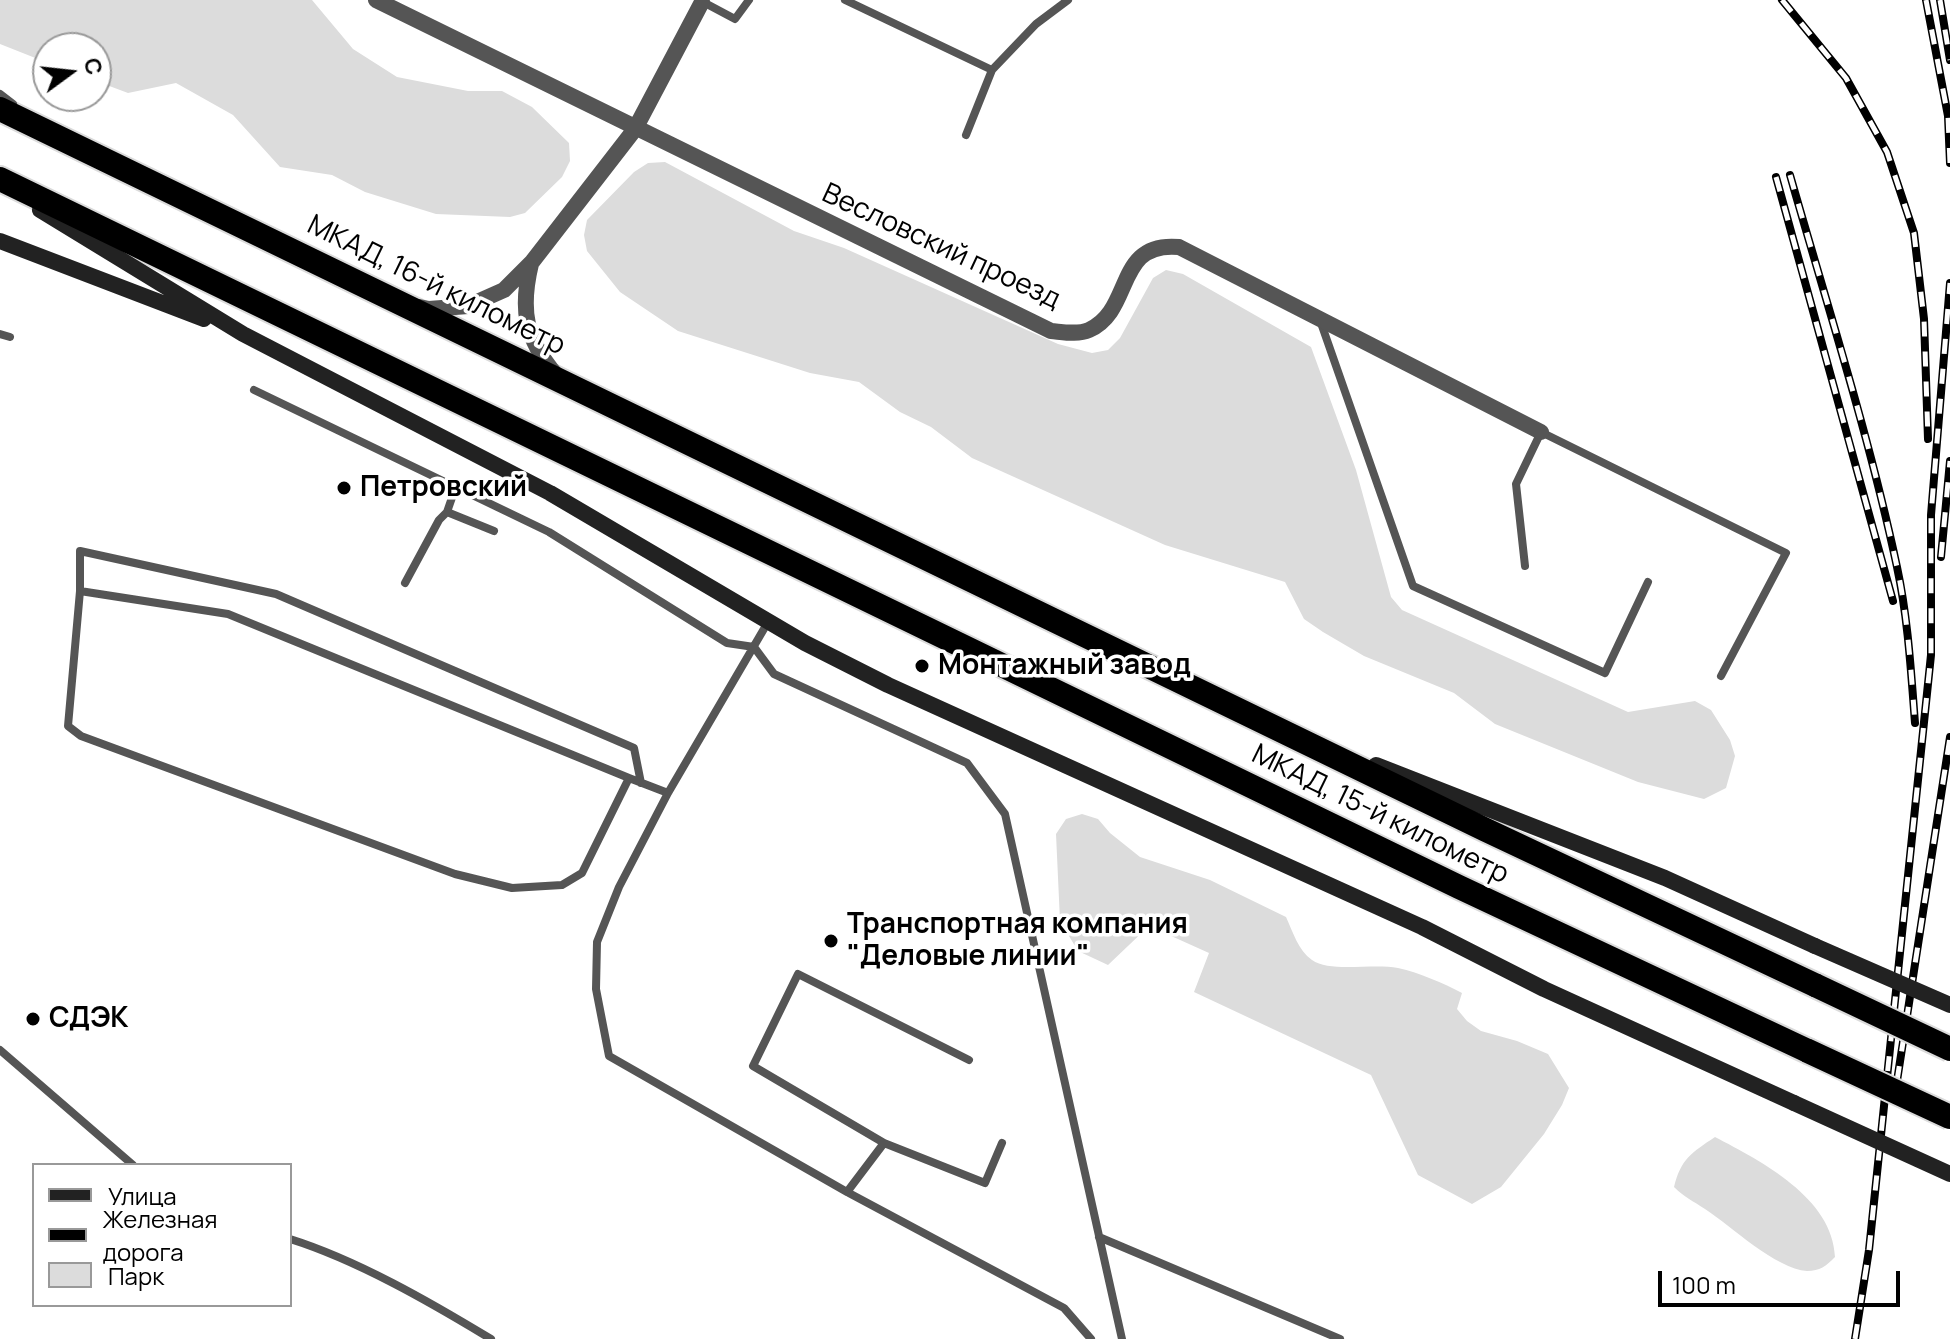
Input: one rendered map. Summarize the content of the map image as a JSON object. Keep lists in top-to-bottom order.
{
  "streets": {
    "highway": ["МКАД, 16-й километр", "МКАД, 15-й километр"],
    "street": ["Весловский проезд"]
  },
  "crossings": [
    ["МКАД, 16-й километр", "МКАД, 15-й километр"]
  ],
  "places": [
    "Петровский",
    "Монтажный завод",
    "Транспортная компания \"Деловые линии\"",
    "СДЭК"
  ],
  "legend": ["Улица", "Железная дорога", "Парк"],
  "scale_bar": "100 m",
  "north": "right"
}
